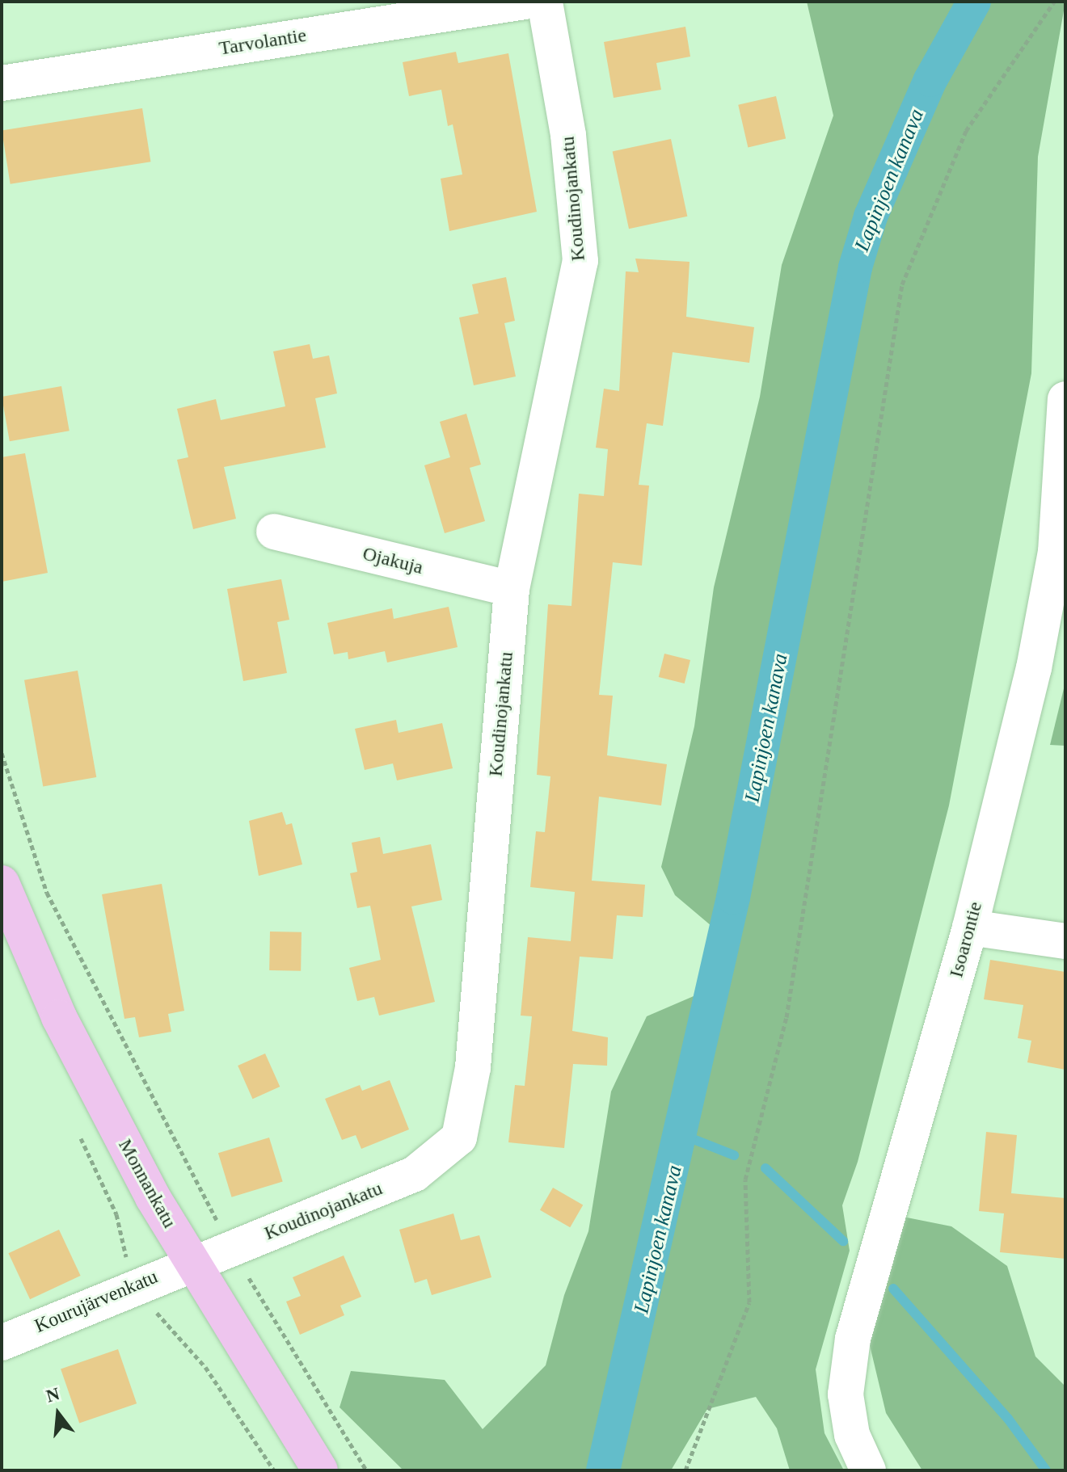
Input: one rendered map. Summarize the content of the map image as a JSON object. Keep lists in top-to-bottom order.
{
  "streets": {
    "main road": ["Monnankatu"],
    "street": [
      "Tarvolantie",
      "Koudinojankatu",
      "Ojakuja",
      "Isoarontie",
      "Kourujärvenkatu"
    ]
  },
  "crossings": [
    ["Koudinojankatu", "Ojakuja"],
    ["Koudinojankatu", "Monnankatu"],
    ["Koudinojankatu", "Kourujärvenkatu"],
    ["Monnankatu", "Kourujärvenkatu"]
  ],
  "water": ["Lapinjoen kanava"],
  "north": "top"
}
